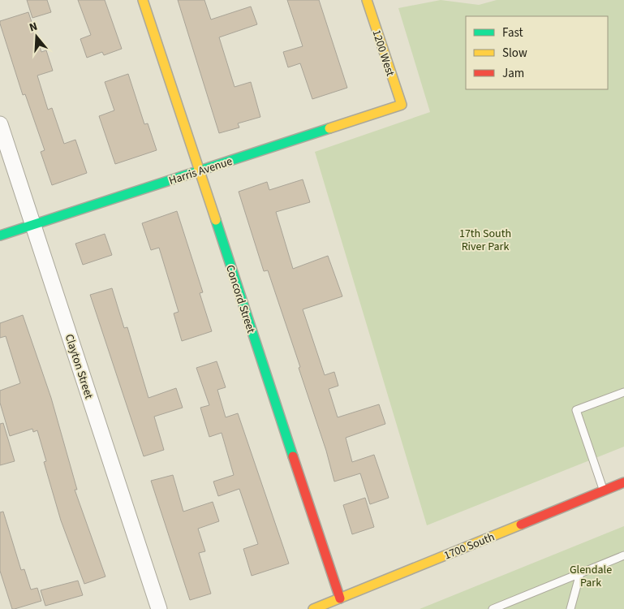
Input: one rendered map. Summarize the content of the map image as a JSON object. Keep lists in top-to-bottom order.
{
  "streets": {
    "street": [
      "1200 West",
      "Harris Avenue",
      "Concord Street",
      "Clayton Street",
      "1700 South"
    ]
  },
  "crossings": [
    ["1200 West", "Harris Avenue"],
    ["Harris Avenue", "Concord Street"],
    ["Harris Avenue", "Clayton Street"],
    ["Concord Street", "1700 South"]
  ],
  "parks": ["17th South River Park", "Glendale Park"],
  "legend": ["Fast", "Slow", "Jam"],
  "north": "top"
}
